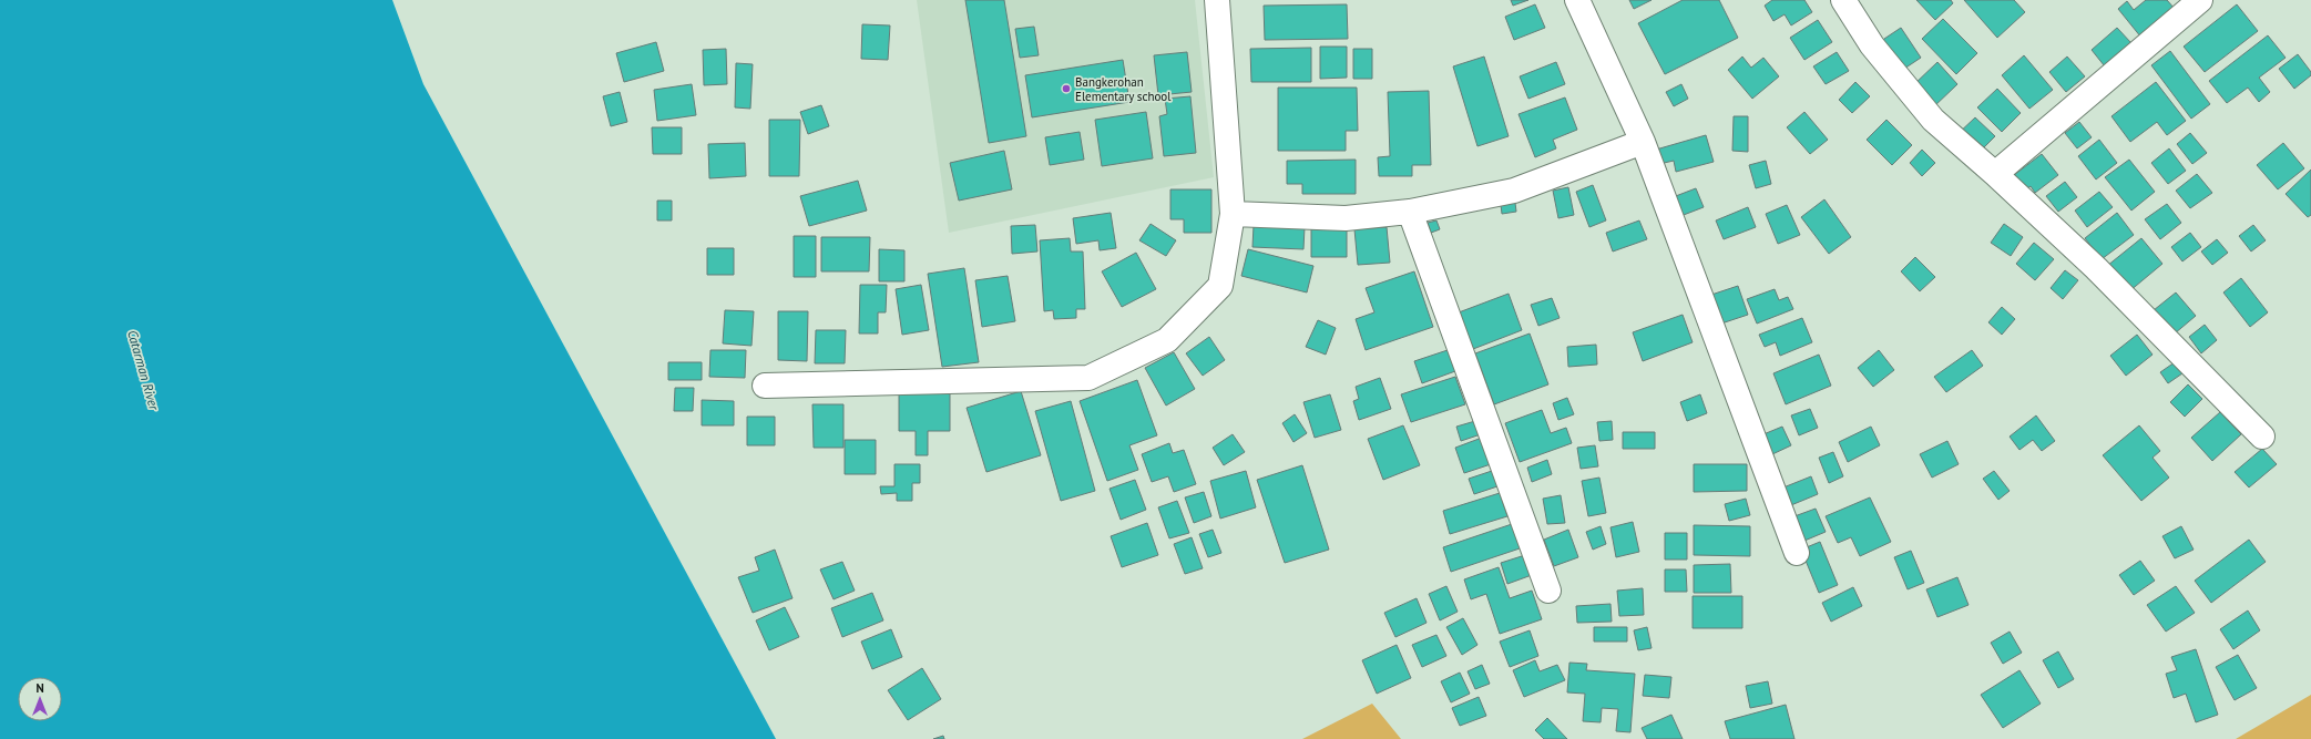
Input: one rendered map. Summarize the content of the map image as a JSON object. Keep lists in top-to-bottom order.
{
  "water": ["Catarman River"],
  "places": ["Bangkerohan Elementary school"],
  "north": "top"
}
